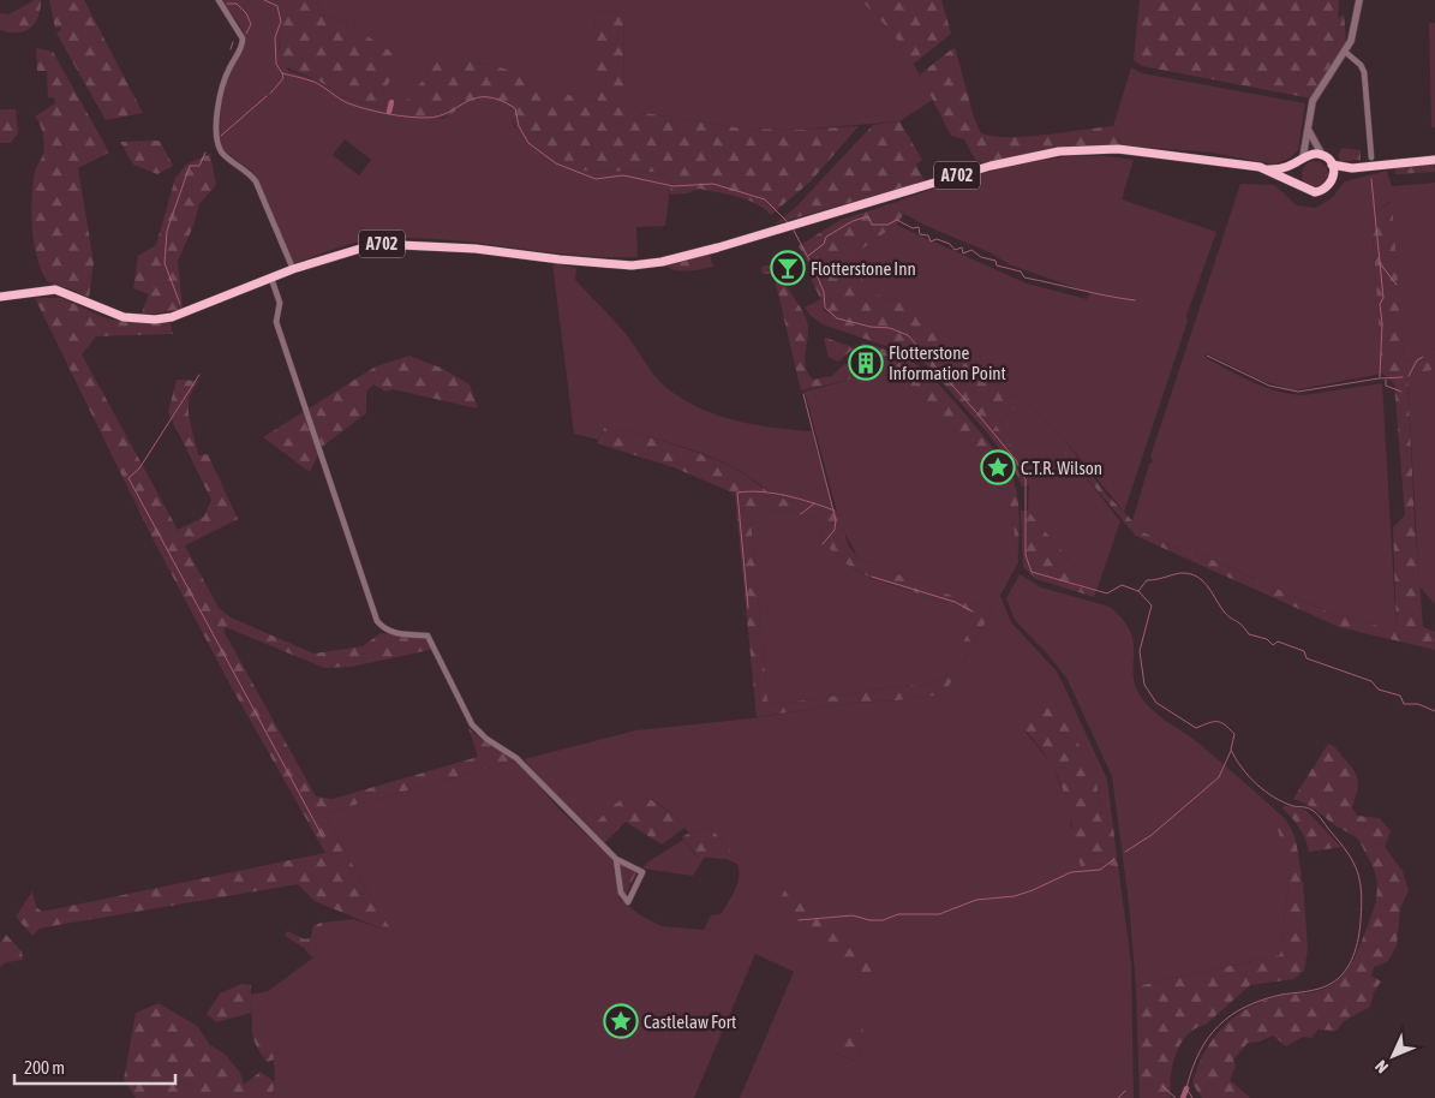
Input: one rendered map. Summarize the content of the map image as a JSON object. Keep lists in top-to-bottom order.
{
  "streets": {
    "highway": ["A702"]
  },
  "places": {
    "bar": ["Flotterstone Inn"],
    "building": ["Flotterstone Information Point"],
    "place": ["C.T.R. Wilson", "Castlelaw Fort"]
  },
  "scale_bar": "200 m",
  "north": "bottom left"
}
